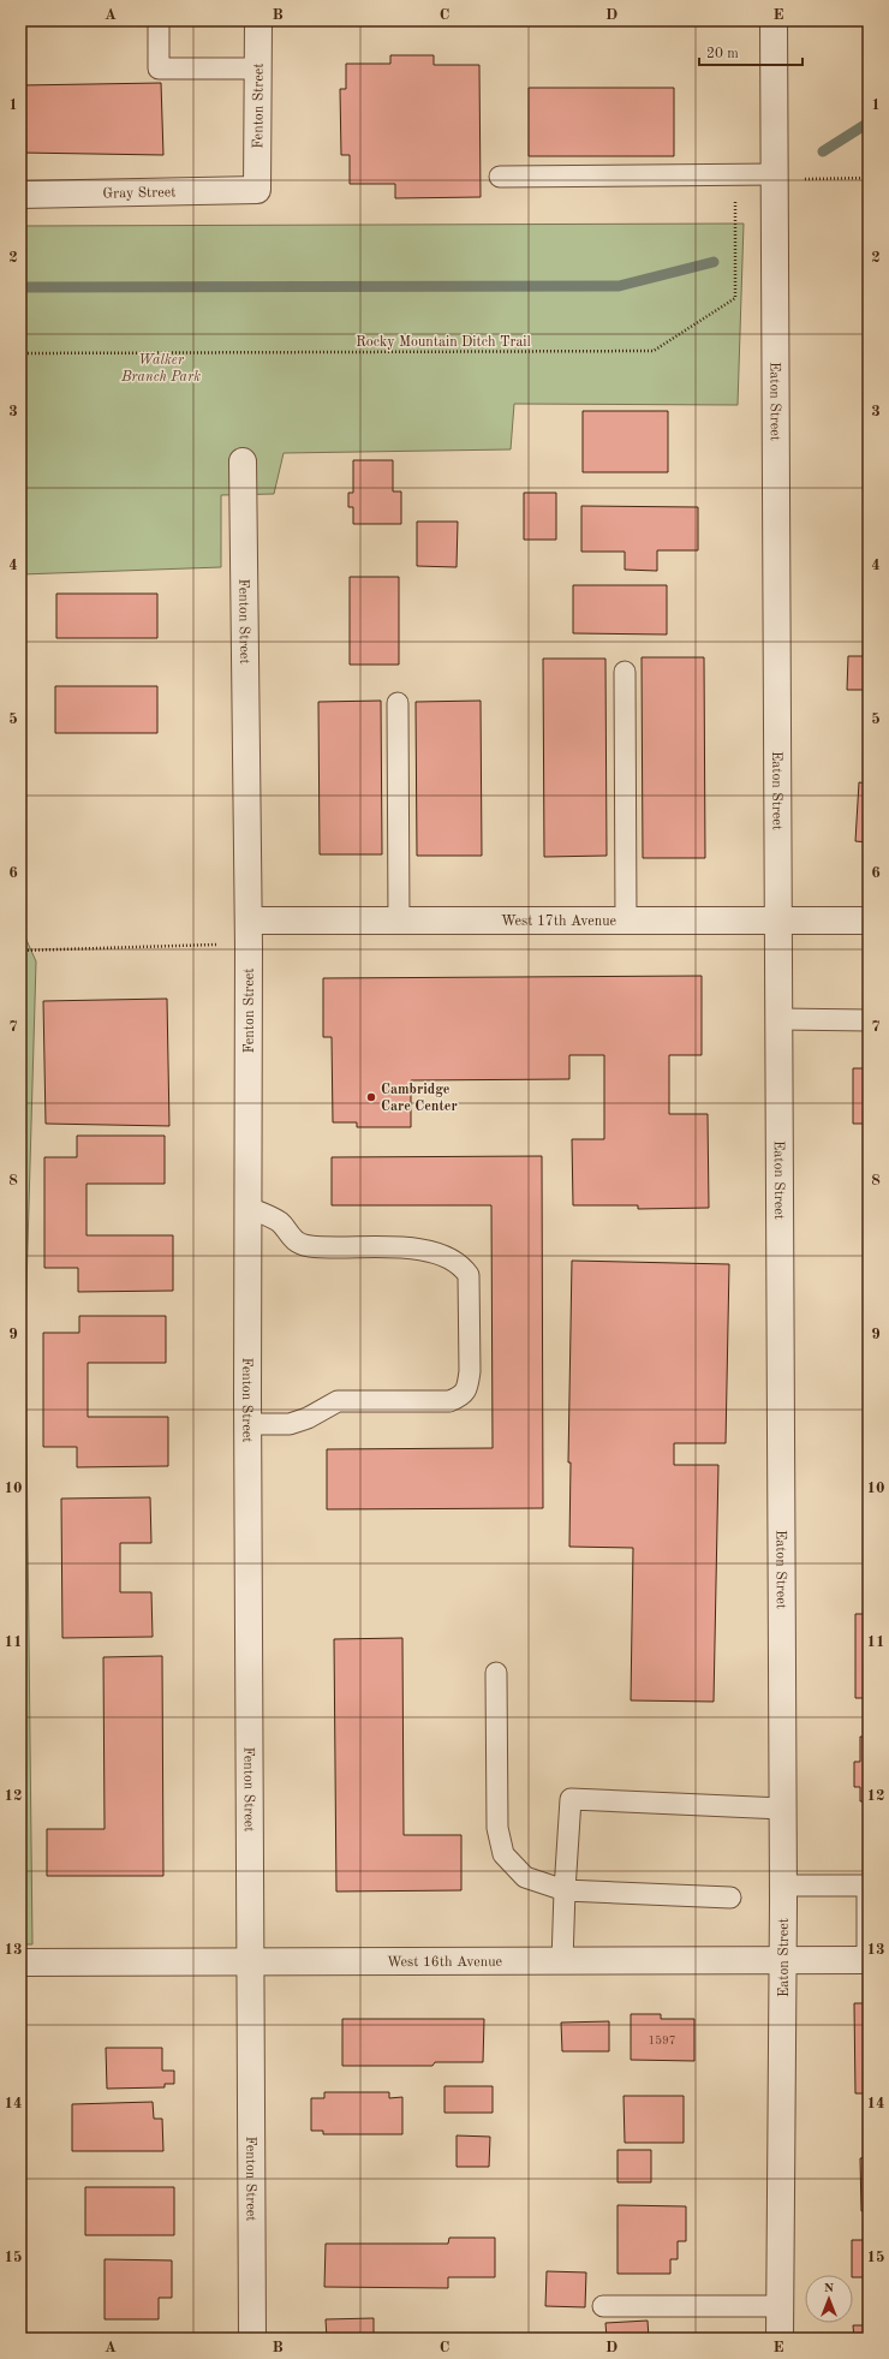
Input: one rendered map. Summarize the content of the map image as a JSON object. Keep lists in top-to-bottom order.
{
  "streets": {
    "street": [
      "Fenton Street",
      "Gray Street",
      "Eaton Street",
      "West 17th Avenue",
      "West 16th Avenue"
    ],
    "path": ["Rocky Mountain Ditch Trail"]
  },
  "crossings": [
    ["Fenton Street", "Gray Street"],
    ["Fenton Street", "West 17th Avenue"],
    ["Fenton Street", "West 16th Avenue"],
    ["Eaton Street", "West 17th Avenue"],
    ["Eaton Street", "West 16th Avenue"]
  ],
  "parks": ["Walker Branch Park"],
  "places": ["Cambridge Care Center"],
  "house_numbers": ["1597"],
  "scale_bar": "20 m",
  "north": "top",
  "grid": {
    "columns": [
      "A",
      "B",
      "C",
      "D",
      "E"
    ],
    "rows": [
      "1",
      "2",
      "3",
      "4",
      "5",
      "6",
      "7",
      "8",
      "9",
      "10",
      "11",
      "12",
      "13",
      "14",
      "15"
    ]
  }
}
